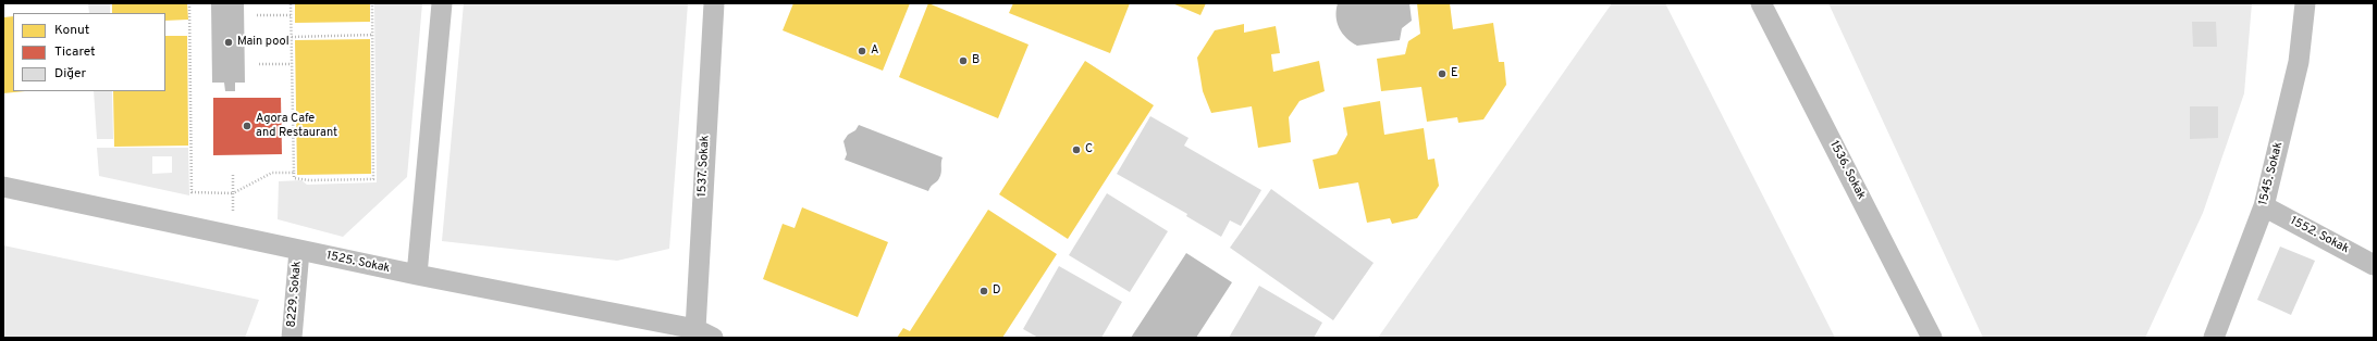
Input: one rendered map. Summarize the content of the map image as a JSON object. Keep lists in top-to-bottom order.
{
  "streets": {
    "street": [
      "1537. Sokak",
      "1536. Sokak",
      "1545. Sokak",
      "1552. Sokak",
      "1525. Sokak",
      "8229. Sokak"
    ]
  },
  "crossings": [
    ["1537. Sokak", "1525. Sokak"],
    ["1545. Sokak", "1552. Sokak"],
    ["1525. Sokak", "8229. Sokak"]
  ],
  "places": [
    "Main pool",
    "A",
    "B",
    "E",
    "Agora Cafe and Restaurant",
    "C",
    "D"
  ],
  "legend": ["Konut", "Ticaret", "Diğer"]
}
